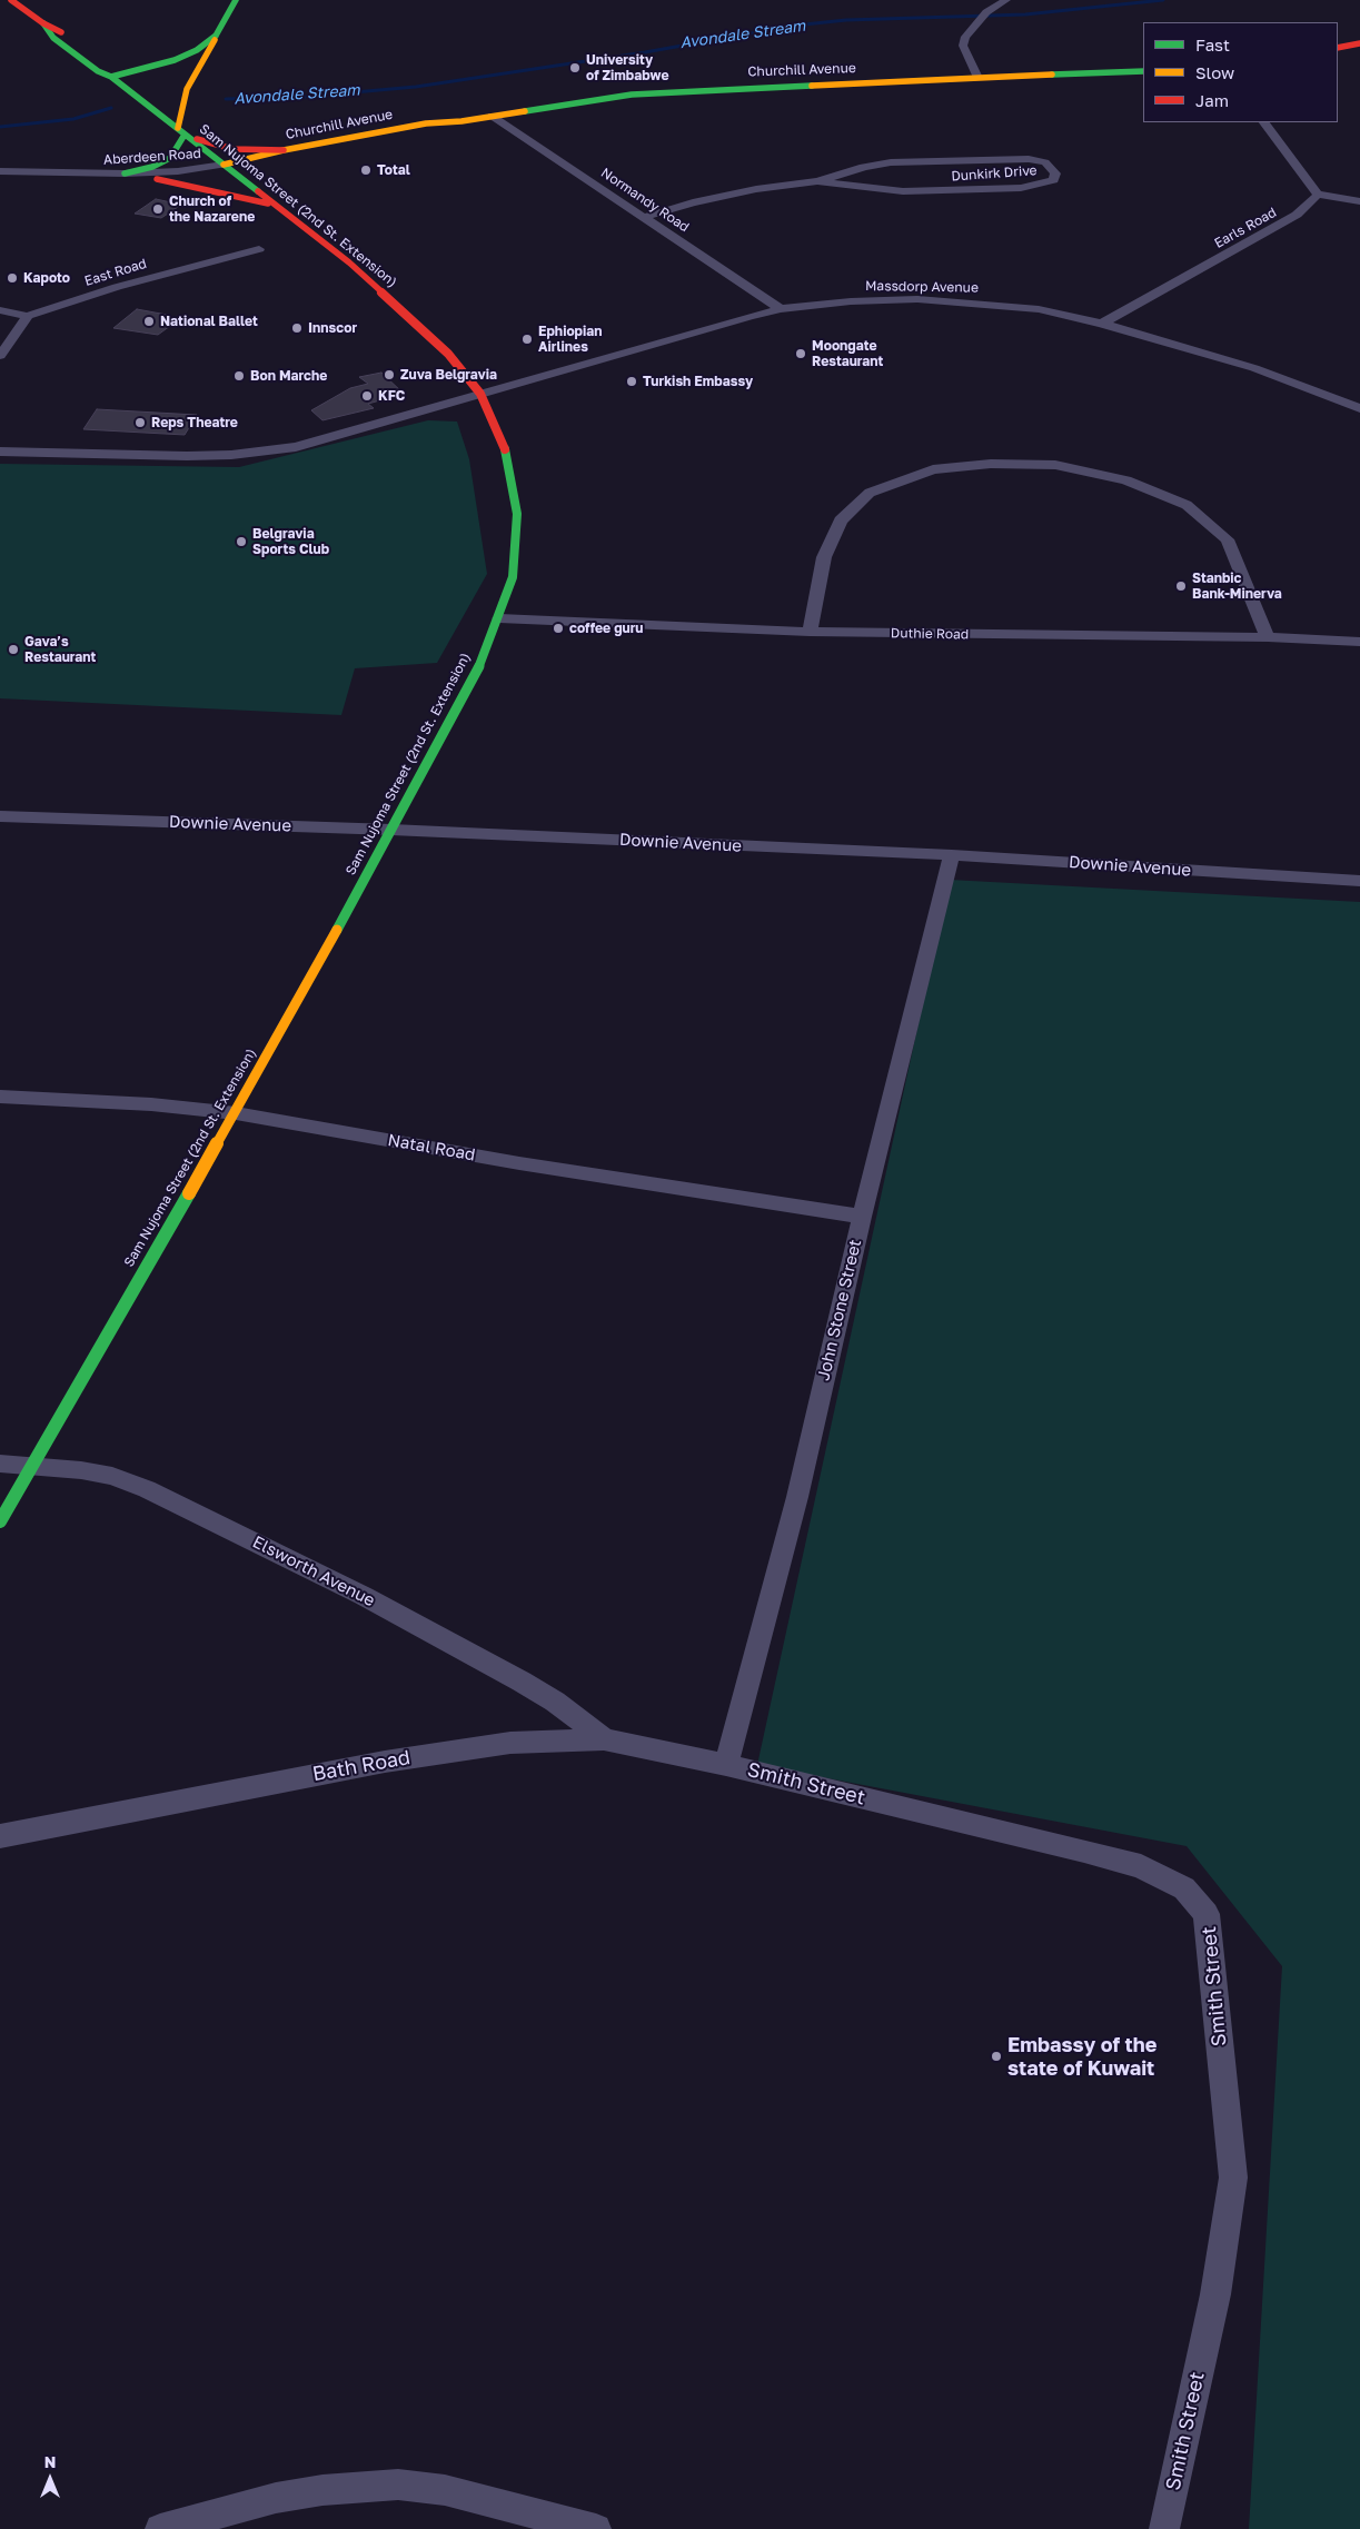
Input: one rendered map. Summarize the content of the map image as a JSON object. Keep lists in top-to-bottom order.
{
  "streets": {
    "main road": ["Churchill Avenue", "Sam Nujoma Street (2nd St. Extension)"],
    "street": [
      "Aberdeen Road",
      "Dunkirk Drive",
      "Normandy Road",
      "Earls Road",
      "East Road",
      "Massdorp Avenue",
      "Duthie Road",
      "Downie Avenue",
      "Natal Road",
      "John Stone Street",
      "Elsworth Avenue",
      "Bath Road",
      "Smith Street"
    ]
  },
  "crossings": [
    ["Churchill Avenue", "Aberdeen Road"],
    ["Churchill Avenue", "Normandy Road"],
    ["Churchill Avenue", "Sam Nujoma Street (2nd St. Extension)"],
    ["Aberdeen Road", "Sam Nujoma Street (2nd St. Extension)"],
    ["Dunkirk Drive", "Normandy Road"],
    ["Normandy Road", "Massdorp Avenue"],
    ["Sam Nujoma Street (2nd St. Extension)", "Massdorp Avenue"],
    ["Sam Nujoma Street (2nd St. Extension)", "Duthie Road"],
    ["Sam Nujoma Street (2nd St. Extension)", "Downie Avenue"],
    ["Sam Nujoma Street (2nd St. Extension)", "Natal Road"],
    ["Sam Nujoma Street (2nd St. Extension)", "Elsworth Avenue"],
    ["Earls Road", "Massdorp Avenue"],
    ["Downie Avenue", "John Stone Street"],
    ["Natal Road", "John Stone Street"],
    ["John Stone Street", "Bath Road"],
    ["John Stone Street", "Smith Street"],
    ["Elsworth Avenue", "Bath Road"],
    ["Bath Road", "Smith Street"]
  ],
  "water": ["Avondale Stream"],
  "places": [
    "University of Zimbabwe",
    "Total",
    "Church of the Nazarene",
    "Kapoto",
    "National Ballet",
    "Innscor",
    "Ephiopian Airlines",
    "Moongate Restaurant",
    "Zuva Belgravia",
    "Bon Marche",
    "Turkish Embassy",
    "KFC",
    "Reps Theatre",
    "Belgravia Sports Club",
    "Stanbic Bank-Minerva",
    "coffee guru",
    "Gava’s Restaurant",
    "Embassy of the state of Kuwait"
  ],
  "legend": ["Fast", "Slow", "Jam"],
  "north": "top"
}
